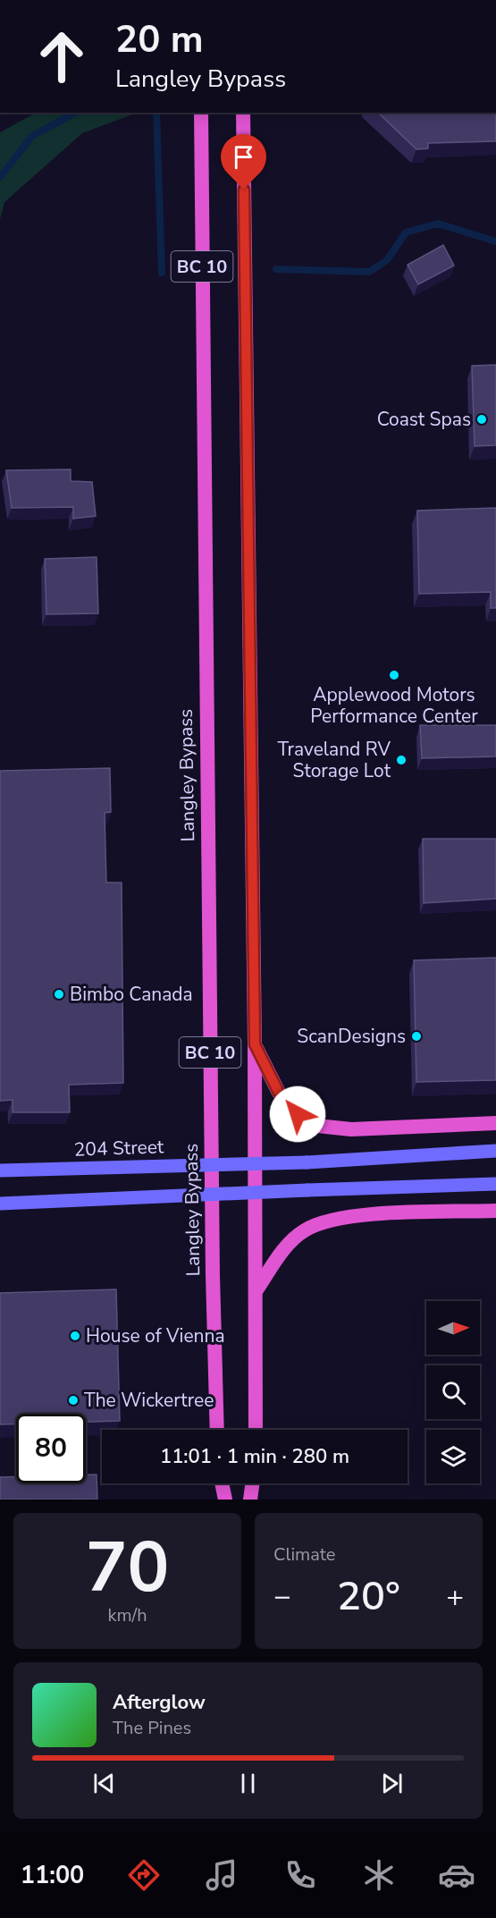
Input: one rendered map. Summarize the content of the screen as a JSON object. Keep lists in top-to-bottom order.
{
  "streets": {
    "highway": ["BC 10", "Langley Bypass"],
    "main road": ["204 Street"]
  },
  "places": [
    "Coast Spas",
    "Applewood Motors Performance Center",
    "Traveland RV Storage Lot",
    "Bimbo Canada",
    "ScanDesigns",
    "House of Vienna",
    "The Wickertree"
  ],
  "north": "right",
  "page": {
    "turn": ["20 m", "Langley Bypass"],
    "limit": "80",
    "trip": "11:01 · 1 min · 280 m",
    "tile": [
      ["70", "km/h"],
      "Climate"
    ],
    "heat": ["−", "20°", "+"],
    "song": ["Afterglow", "The Pines"],
    "tabs": "11:00"
  }
}
